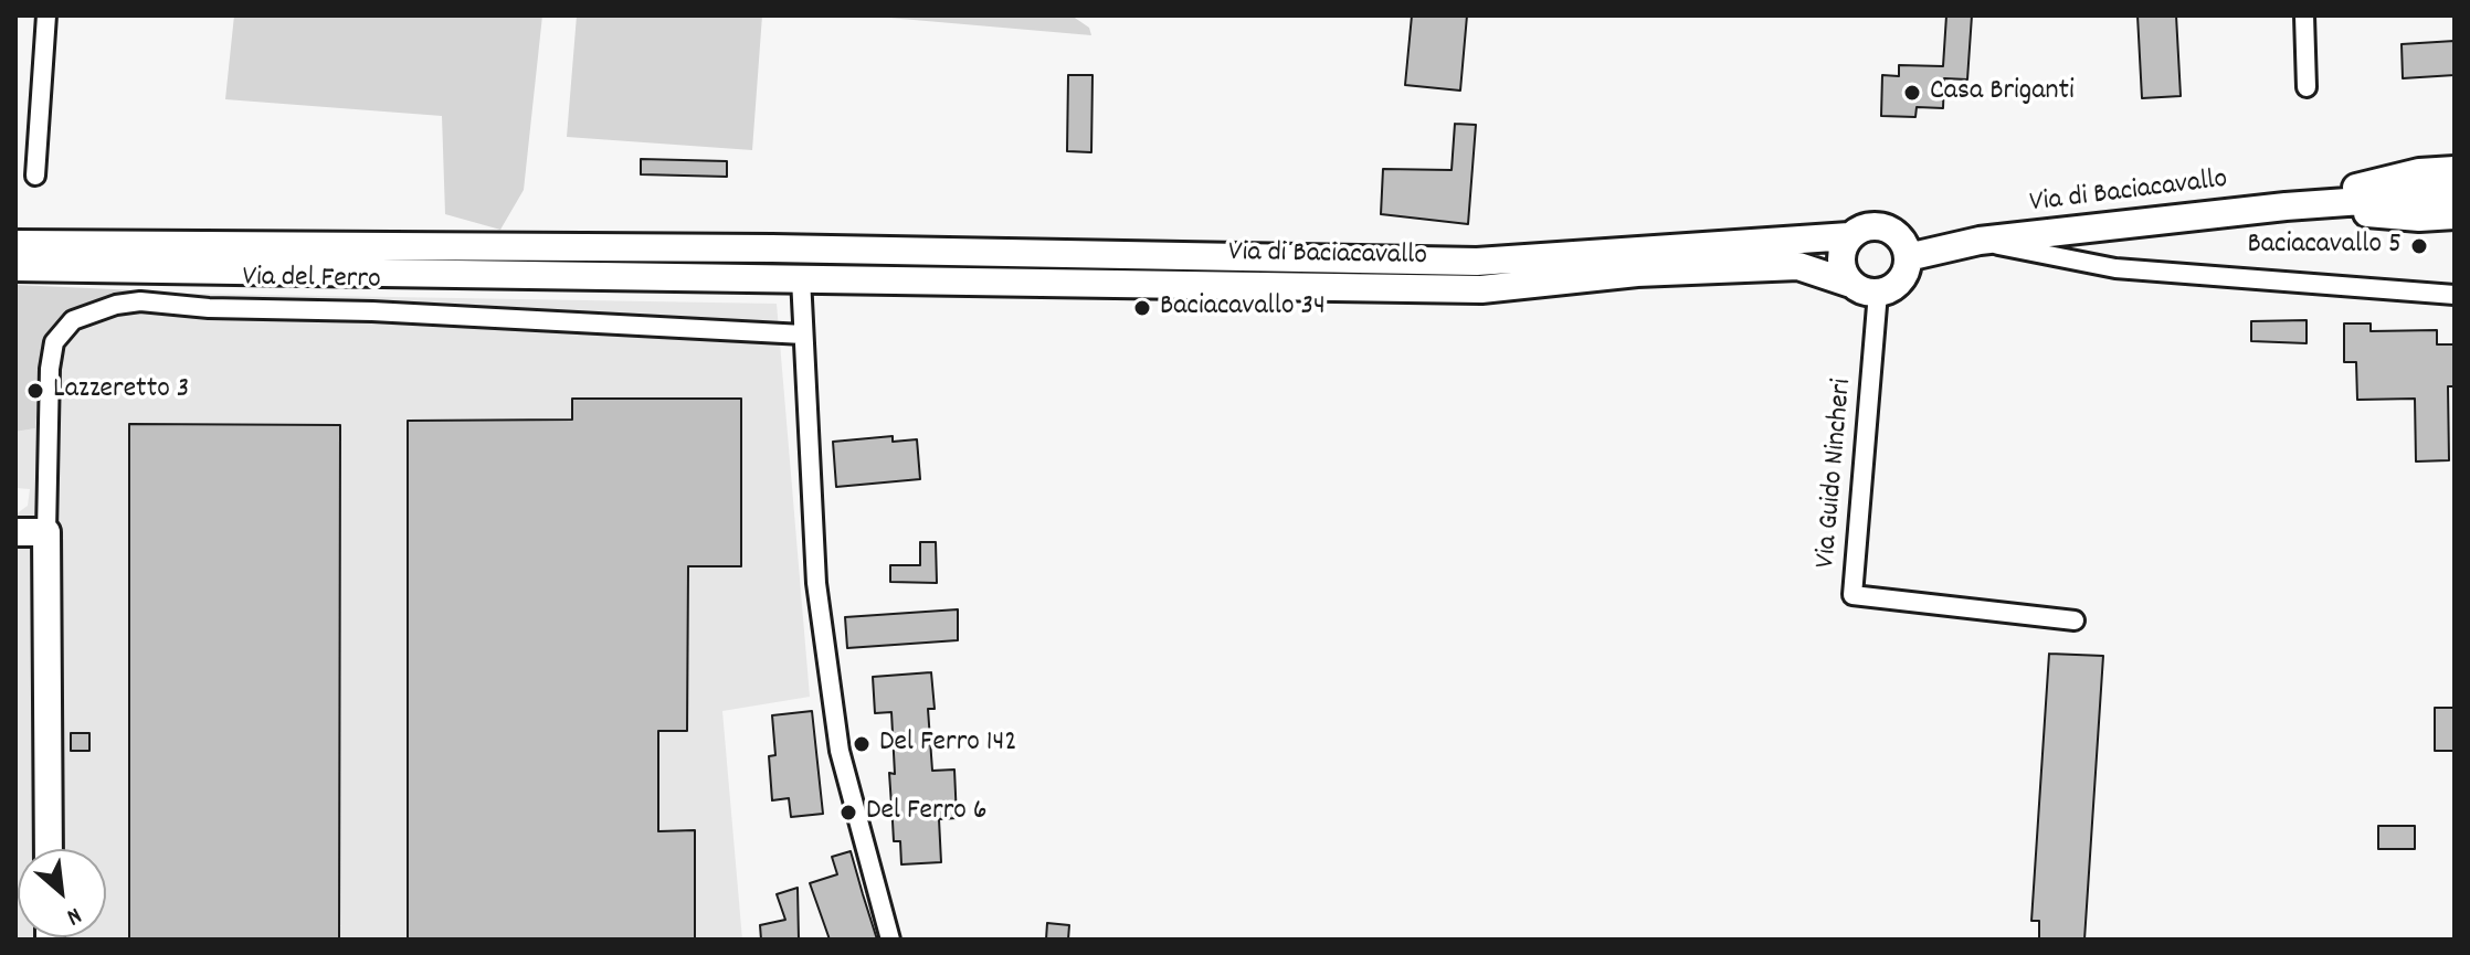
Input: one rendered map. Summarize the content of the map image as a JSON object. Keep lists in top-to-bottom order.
{
  "streets": {
    "main road": ["Via di Baciacavallo", "Via del Ferro"],
    "street": ["Via Guido Nincheri"]
  },
  "crossings": [
    ["Via di Baciacavallo", "Via del Ferro"],
    ["Via di Baciacavallo", "Via Guido Nincheri"]
  ],
  "places": [
    "Casa Briganti",
    "Baciacavallo 5",
    "Baciacavallo 34",
    "Lazzeretto 3",
    "Del Ferro 142",
    "Del Ferro 6"
  ],
  "north": "bottom right"
}
